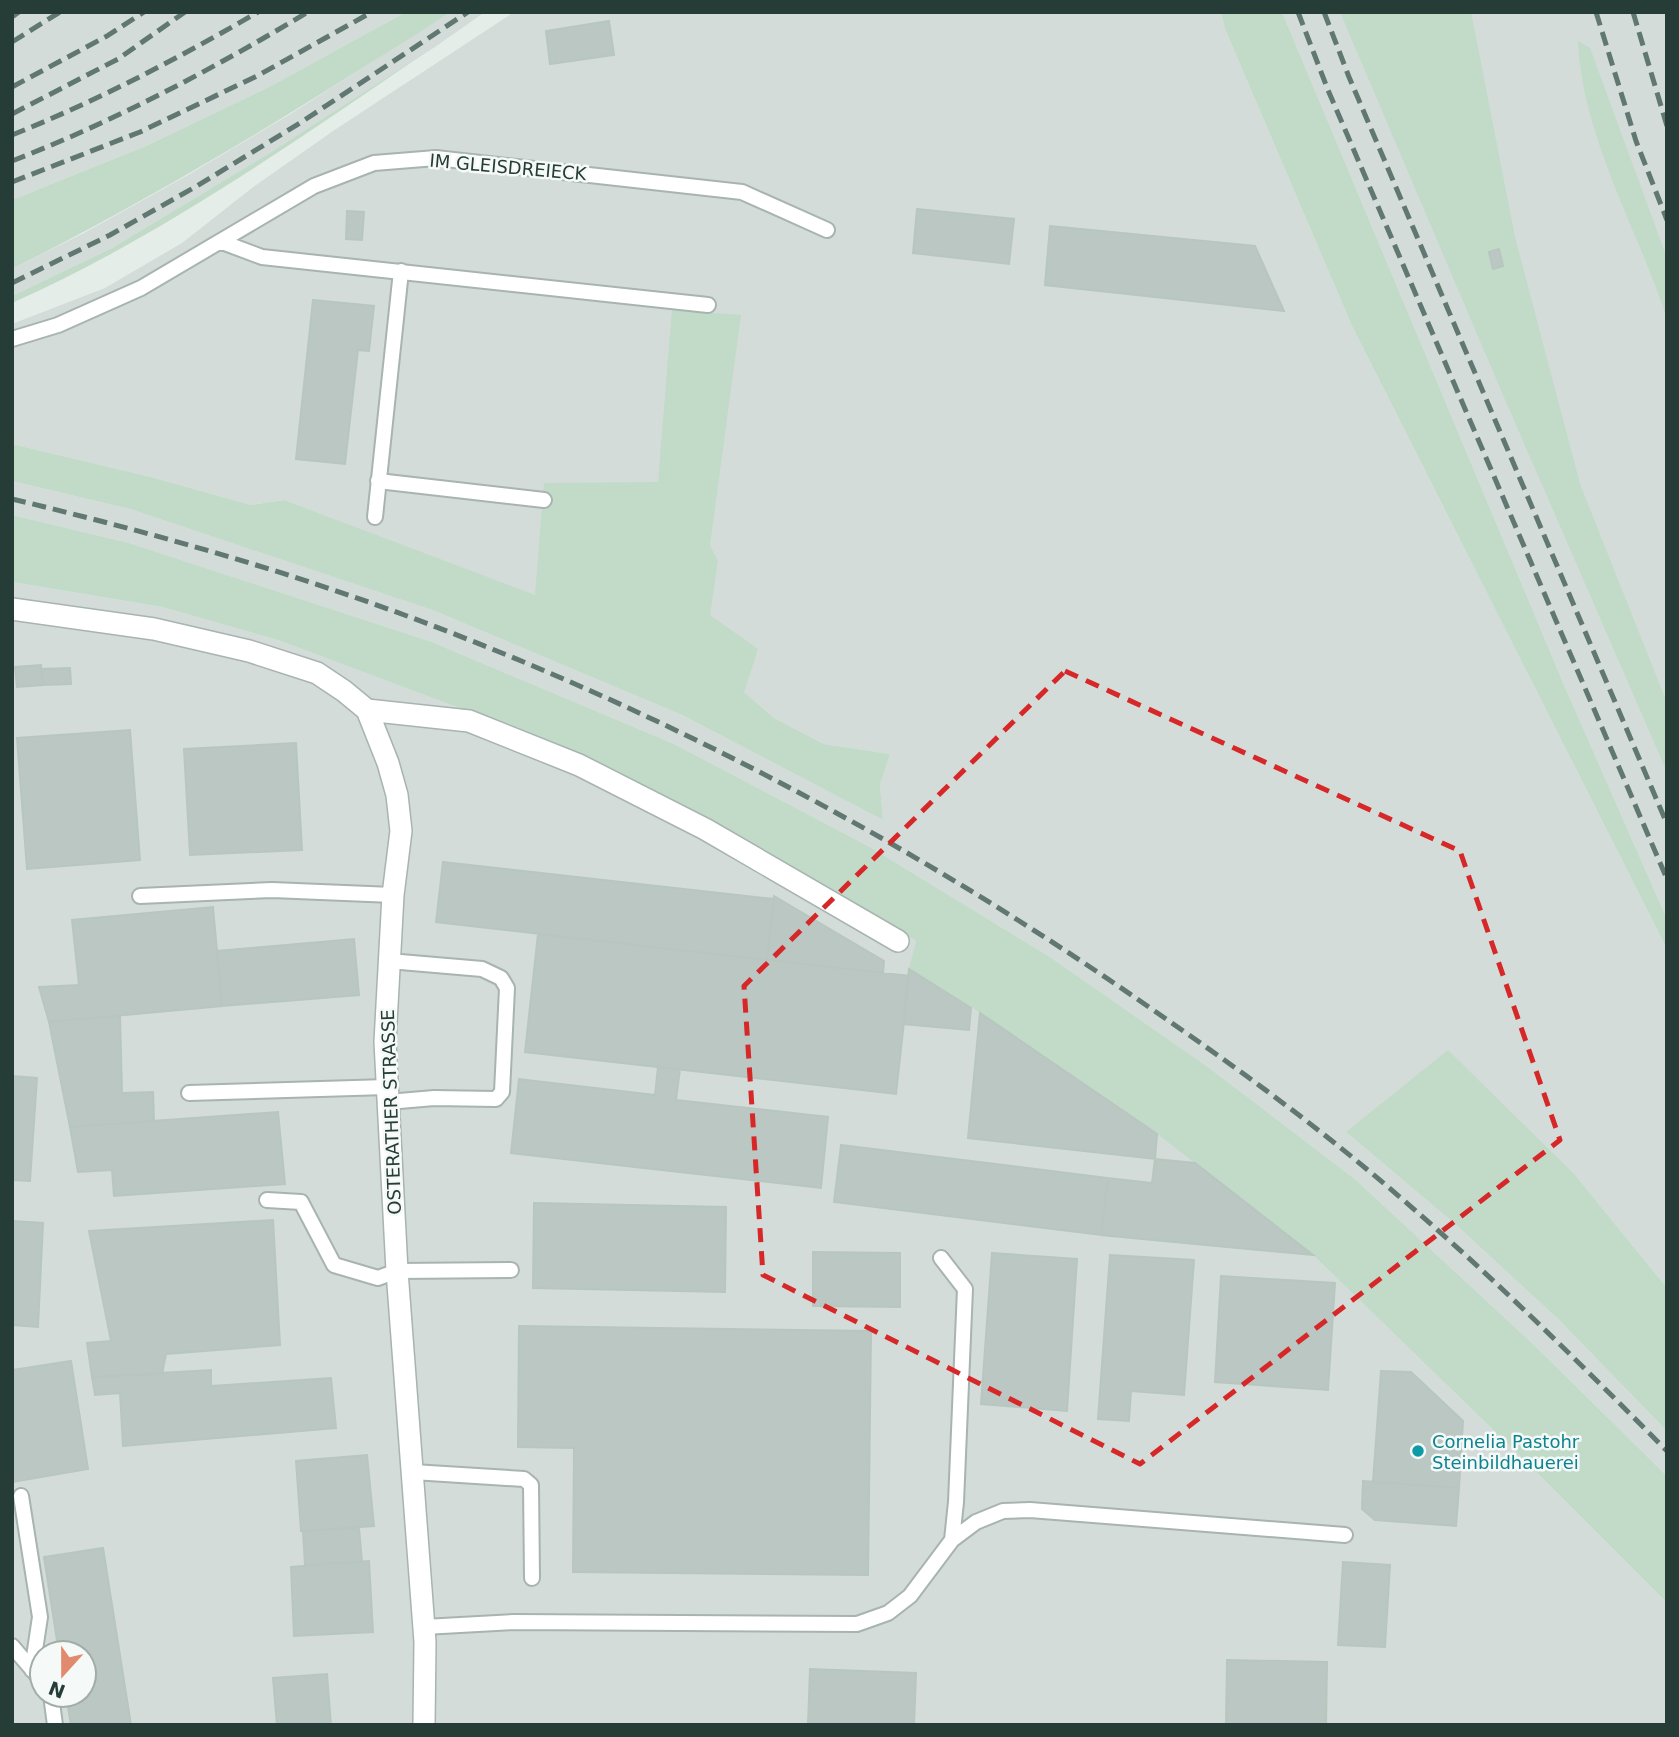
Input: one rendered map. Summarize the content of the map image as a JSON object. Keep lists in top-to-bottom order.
{
  "streets": {
    "street": ["OSTERATHER STRASSE"],
    "lane": ["IM GLEISDREIECK"]
  },
  "places": ["Cornelia Pastohr Steinbildhauerei"],
  "north": "bottom"
}
